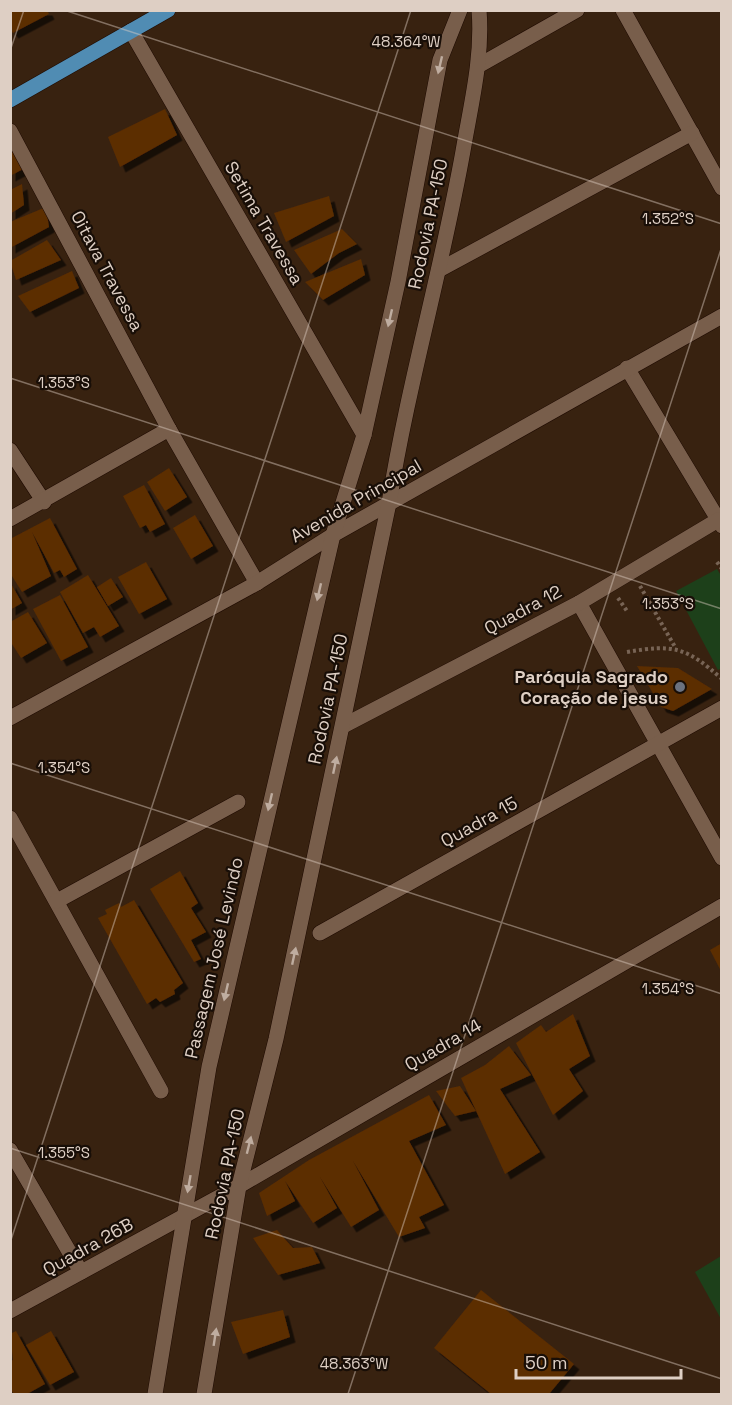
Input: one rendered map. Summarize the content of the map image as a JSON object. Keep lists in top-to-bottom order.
{
  "streets": {
    "street": [
      "Setima Travessa",
      "Rodovia PA-150",
      "Oitava Travessa",
      "Avenida Principal",
      "Quadra 12",
      "Quadra 15",
      "Passagem José Levindo",
      "Quadra 14",
      "Quadra 26B"
    ]
  },
  "crossings": [
    ["Setima Travessa", "Rodovia PA-150"],
    ["Rodovia PA-150", "Avenida Principal"],
    ["Rodovia PA-150", "Quadra 12"],
    ["Rodovia PA-150", "Passagem José Levindo"],
    ["Rodovia PA-150", "Quadra 14"],
    ["Oitava Travessa", "Avenida Principal"],
    ["Avenida Principal", "Passagem José Levindo"],
    ["Passagem José Levindo", "Quadra 14"],
    ["Passagem José Levindo", "Quadra 26B"],
    ["Quadra 14", "Quadra 26B"]
  ],
  "one_way": ["Passagem José Levindo"],
  "places": ["Paróquia Sagrado Coração de jesus"],
  "scale_bar": "50 m",
  "coordinates": [
    "48.364°W",
    "1.352°S",
    "1.353°S",
    "1.354°S",
    "1.355°S",
    "48.363°W"
  ]
}
